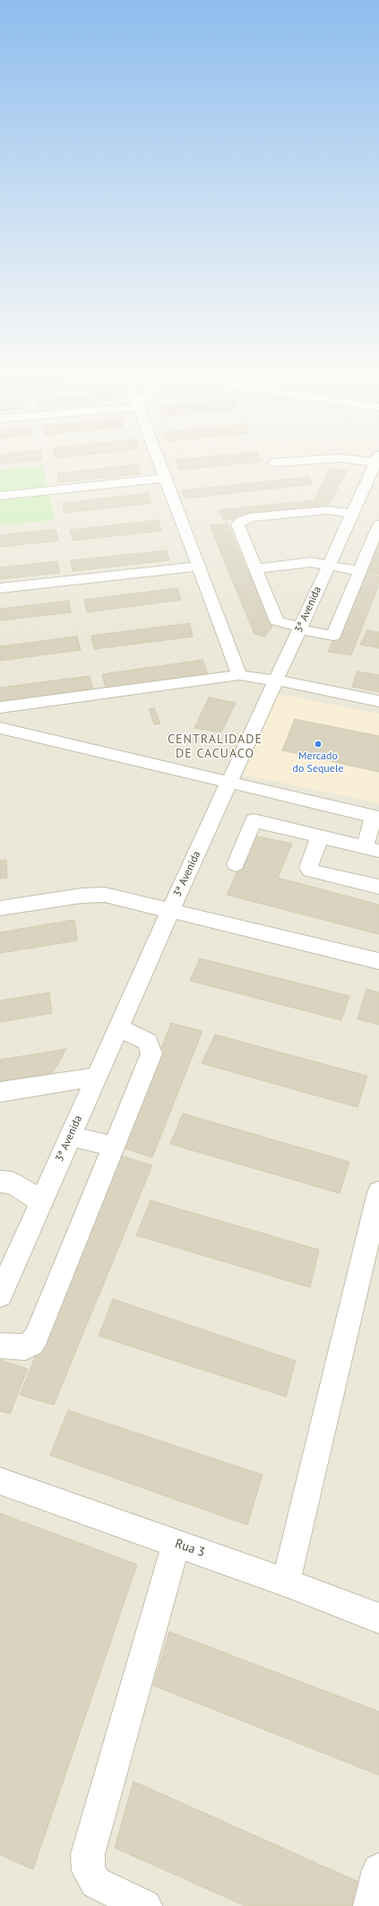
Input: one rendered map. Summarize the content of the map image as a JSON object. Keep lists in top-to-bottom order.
{
  "streets": {
    "street": ["3ª Avenida", "Rua 3"]
  },
  "districts": ["CENTRALIDADE DE CACUACO"],
  "places": ["Mercado do Sequele"]
}
